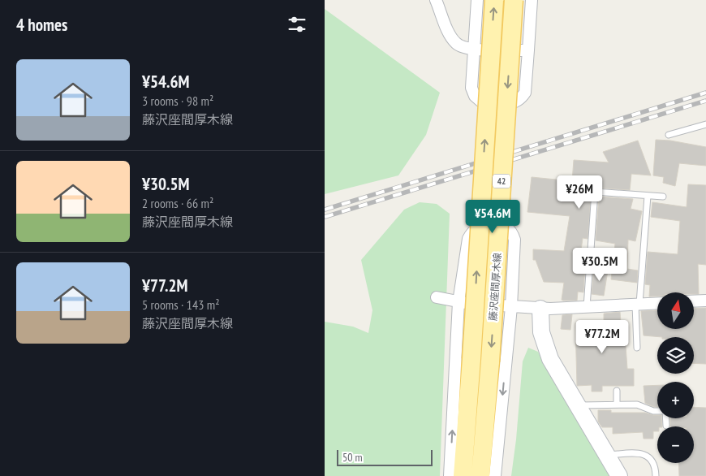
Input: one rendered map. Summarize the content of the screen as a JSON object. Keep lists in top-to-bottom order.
{
  "streets": {
    "main road": ["42", "藤沢座間厚木線"]
  },
  "scale_bar": "50 m",
  "north": "top",
  "page": {
    "heading": "4 homes",
    "list": [
      {
        "name": "¥54.6M",
        "note": "3 rooms · 98 m² · 藤沢座間厚木線"
      },
      {
        "name": "¥30.5M",
        "note": "2 rooms · 66 m² · 藤沢座間厚木線"
      },
      {
        "name": "¥77.2M",
        "note": "5 rooms · 143 m² · 藤沢座間厚木線"
      }
    ],
    "price": [
      "¥26M",
      "¥54.6M",
      "¥30.5M",
      "¥77.2M"
    ],
    "map_buttons": ["+", "−"],
    "scale": "50 m"
  }
}
